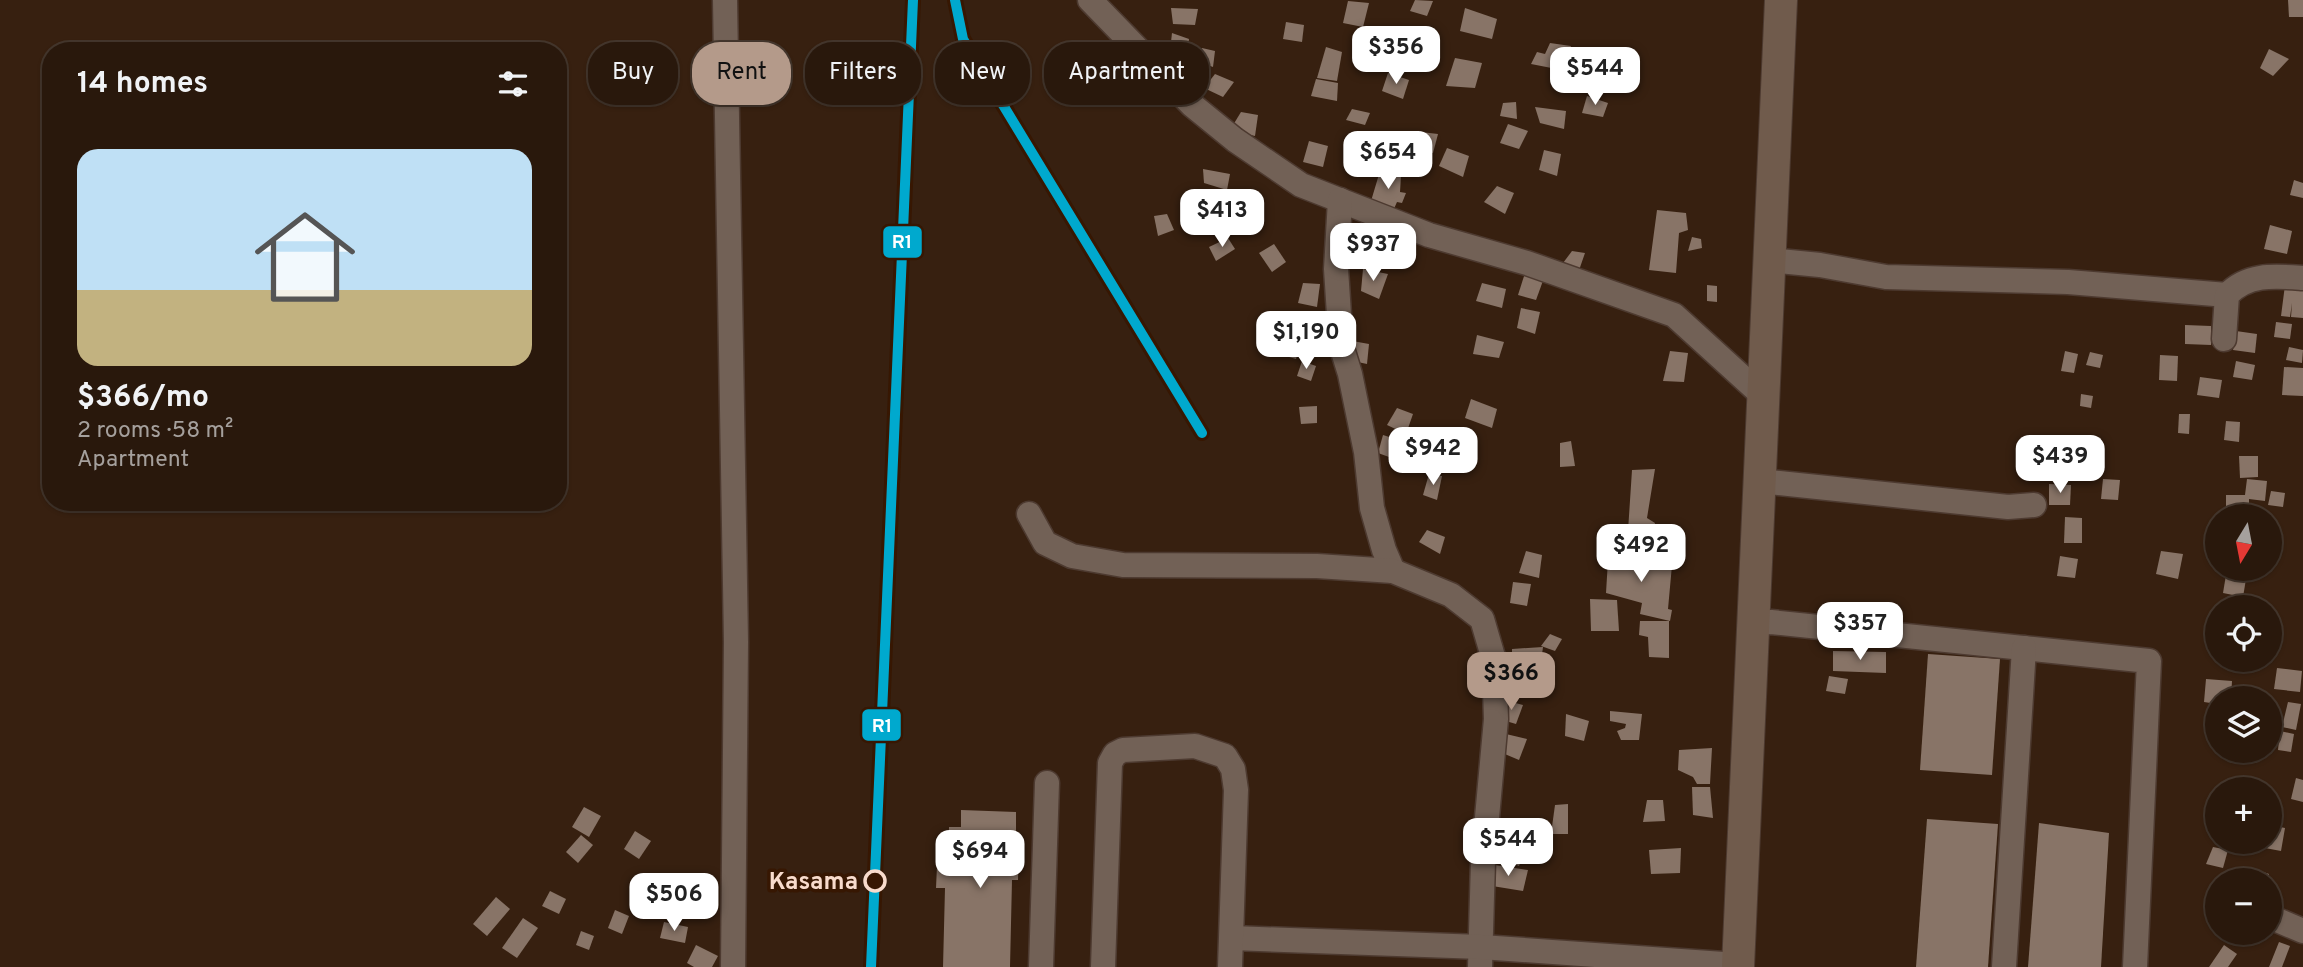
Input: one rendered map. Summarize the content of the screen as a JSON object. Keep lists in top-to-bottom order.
{
  "places": ["Kasama"],
  "lines": ["transit line R1"],
  "north": "bottom",
  "page": {
    "price": [
      "$356",
      "$544",
      "$654",
      "$413",
      "$937",
      "$1,190",
      "$942",
      "$439",
      "$492",
      "$357",
      "$366",
      "$544",
      "$694",
      "$506"
    ],
    "chip": [
      "Buy",
      "Rent",
      "Filters",
      "New",
      "Apartment"
    ],
    "heading": "14 homes",
    "list": [
      {
        "name": "$366/mo",
        "note": "2 rooms · 58 m² · Apartment"
      }
    ],
    "map_buttons": ["+", "−"]
  }
}
